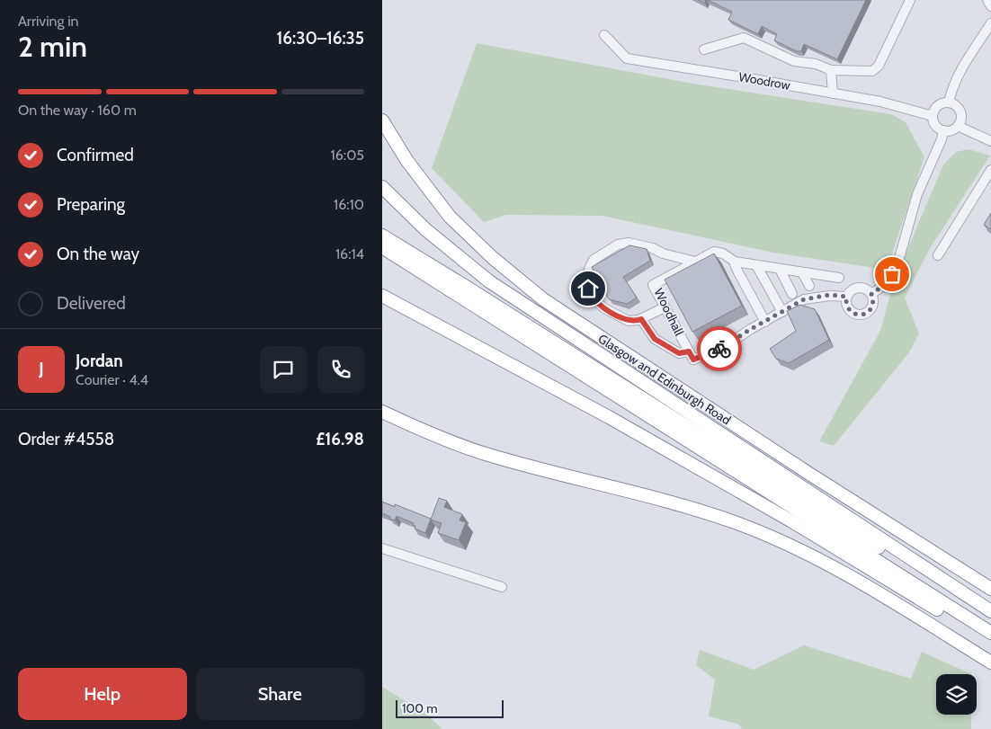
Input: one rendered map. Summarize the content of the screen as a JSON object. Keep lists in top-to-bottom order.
{
  "streets": {
    "highway": ["Glasgow and Edinburgh Road"],
    "street": ["Woodrow", "Woodhall"]
  },
  "scale_bar": "100 m",
  "page": {
    "heading": ["2 min", "Arriving in", "16:30–16:35"],
    "panel": [
      "Jordan",
      "Courier · 4.4",
      "Order #4558",
      "£16.98"
    ],
    "bar": "On the way · 160 m",
    "list": [
      ["Confirmed", "16:05"],
      ["Preparing", "16:10"],
      ["On the way", "16:14"],
      "Delivered"
    ],
    "round": "J",
    "buttons": ["Help", "Share"],
    "scale": "100 m"
  }
}
